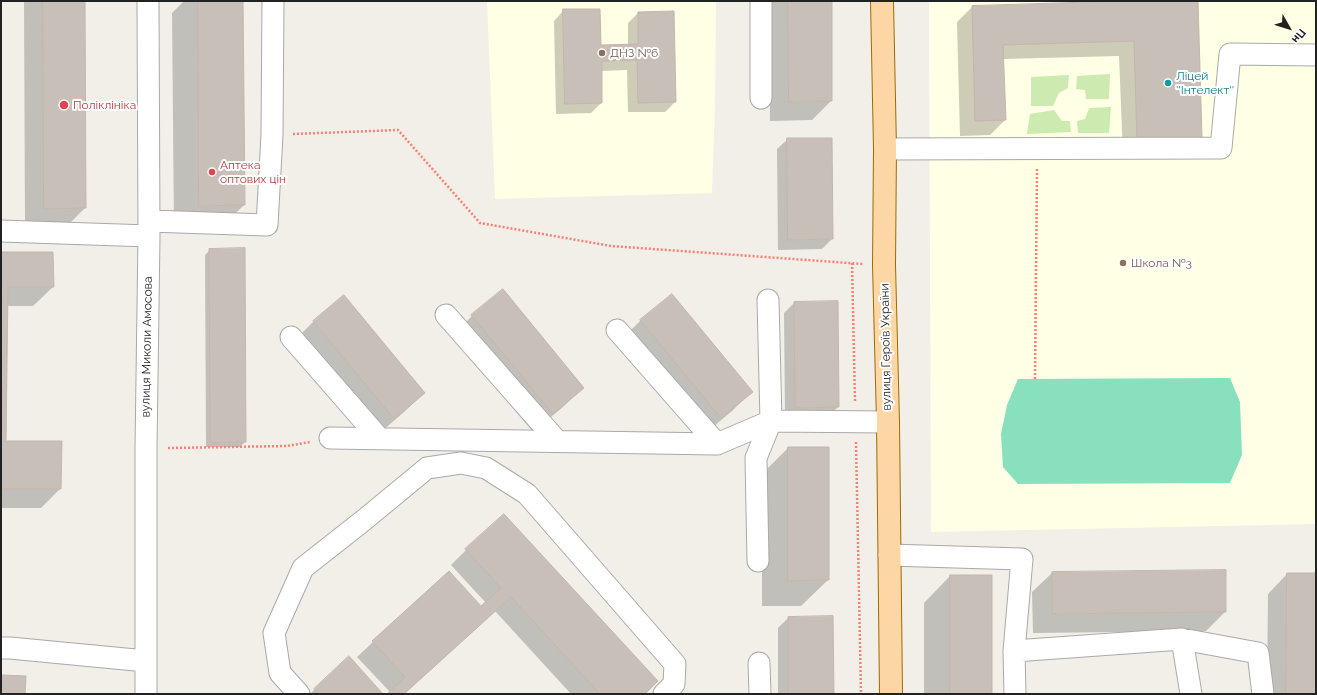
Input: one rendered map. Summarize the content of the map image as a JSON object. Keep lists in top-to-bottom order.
{
  "streets": {
    "main road": ["вулиця Героїв України"],
    "street": ["вулиця Миколи Амосова"]
  },
  "places": [
    "ДНЗ №6",
    "Ліцей ''Інтелект''",
    "Поліклініка",
    "Аптека оптових цін",
    "Школа №3"
  ],
  "north": "bottom right"
}
